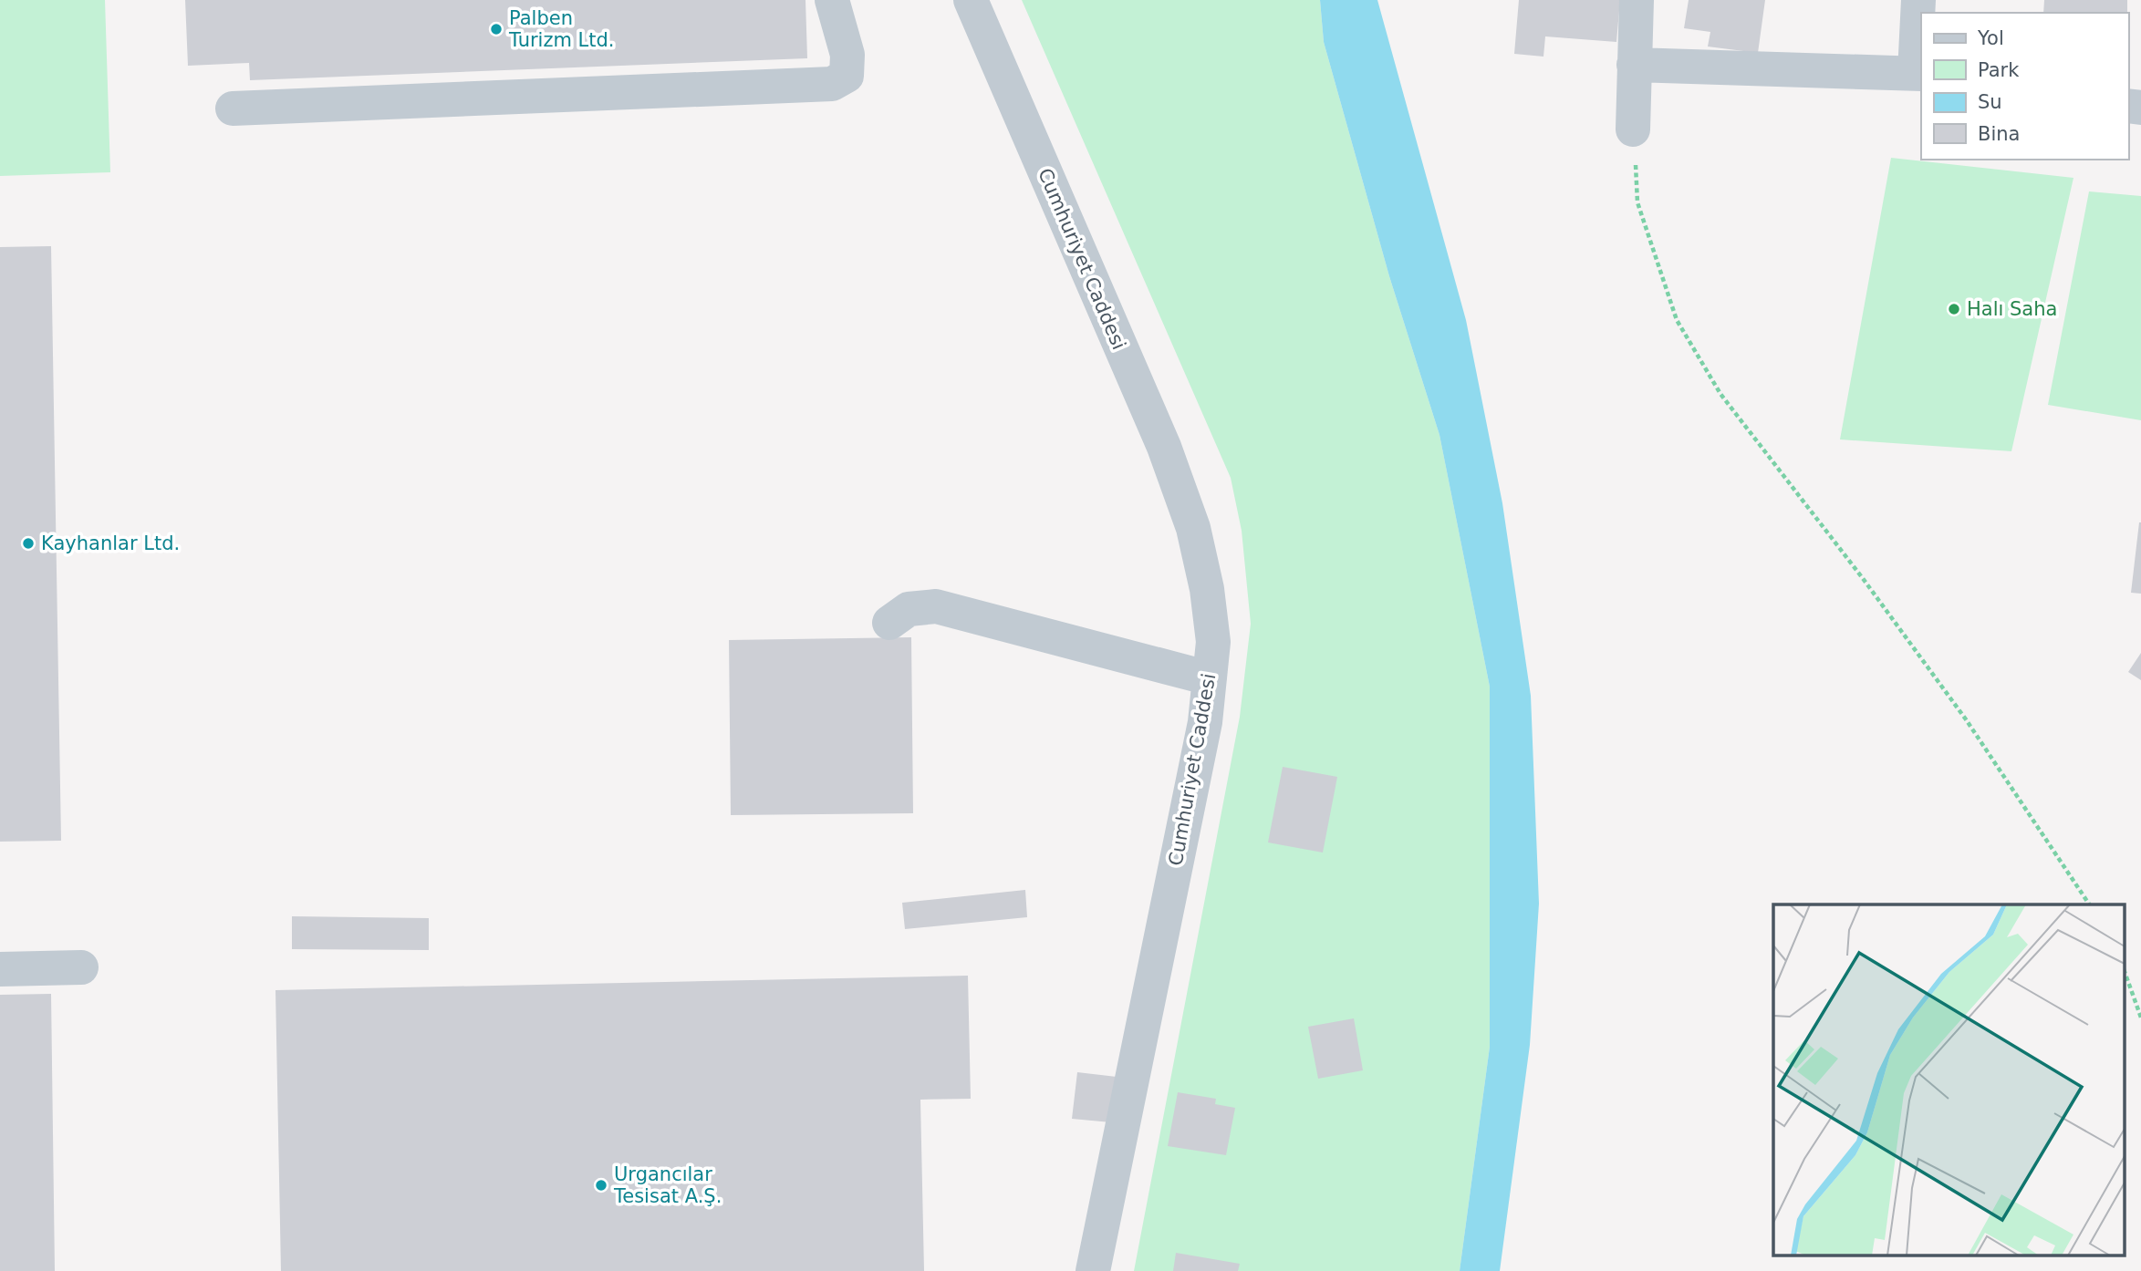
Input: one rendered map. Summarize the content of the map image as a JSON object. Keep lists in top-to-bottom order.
{
  "streets": {
    "street": ["Cumhuriyet Caddesi"]
  },
  "places": [
    "Palben Turizm Ltd.",
    "Halı Saha",
    "Kayhanlar Ltd.",
    "Urgancılar Tesisat A.Ş."
  ],
  "legend": [
    "Yol",
    "Park",
    "Su",
    "Bina"
  ]
}
